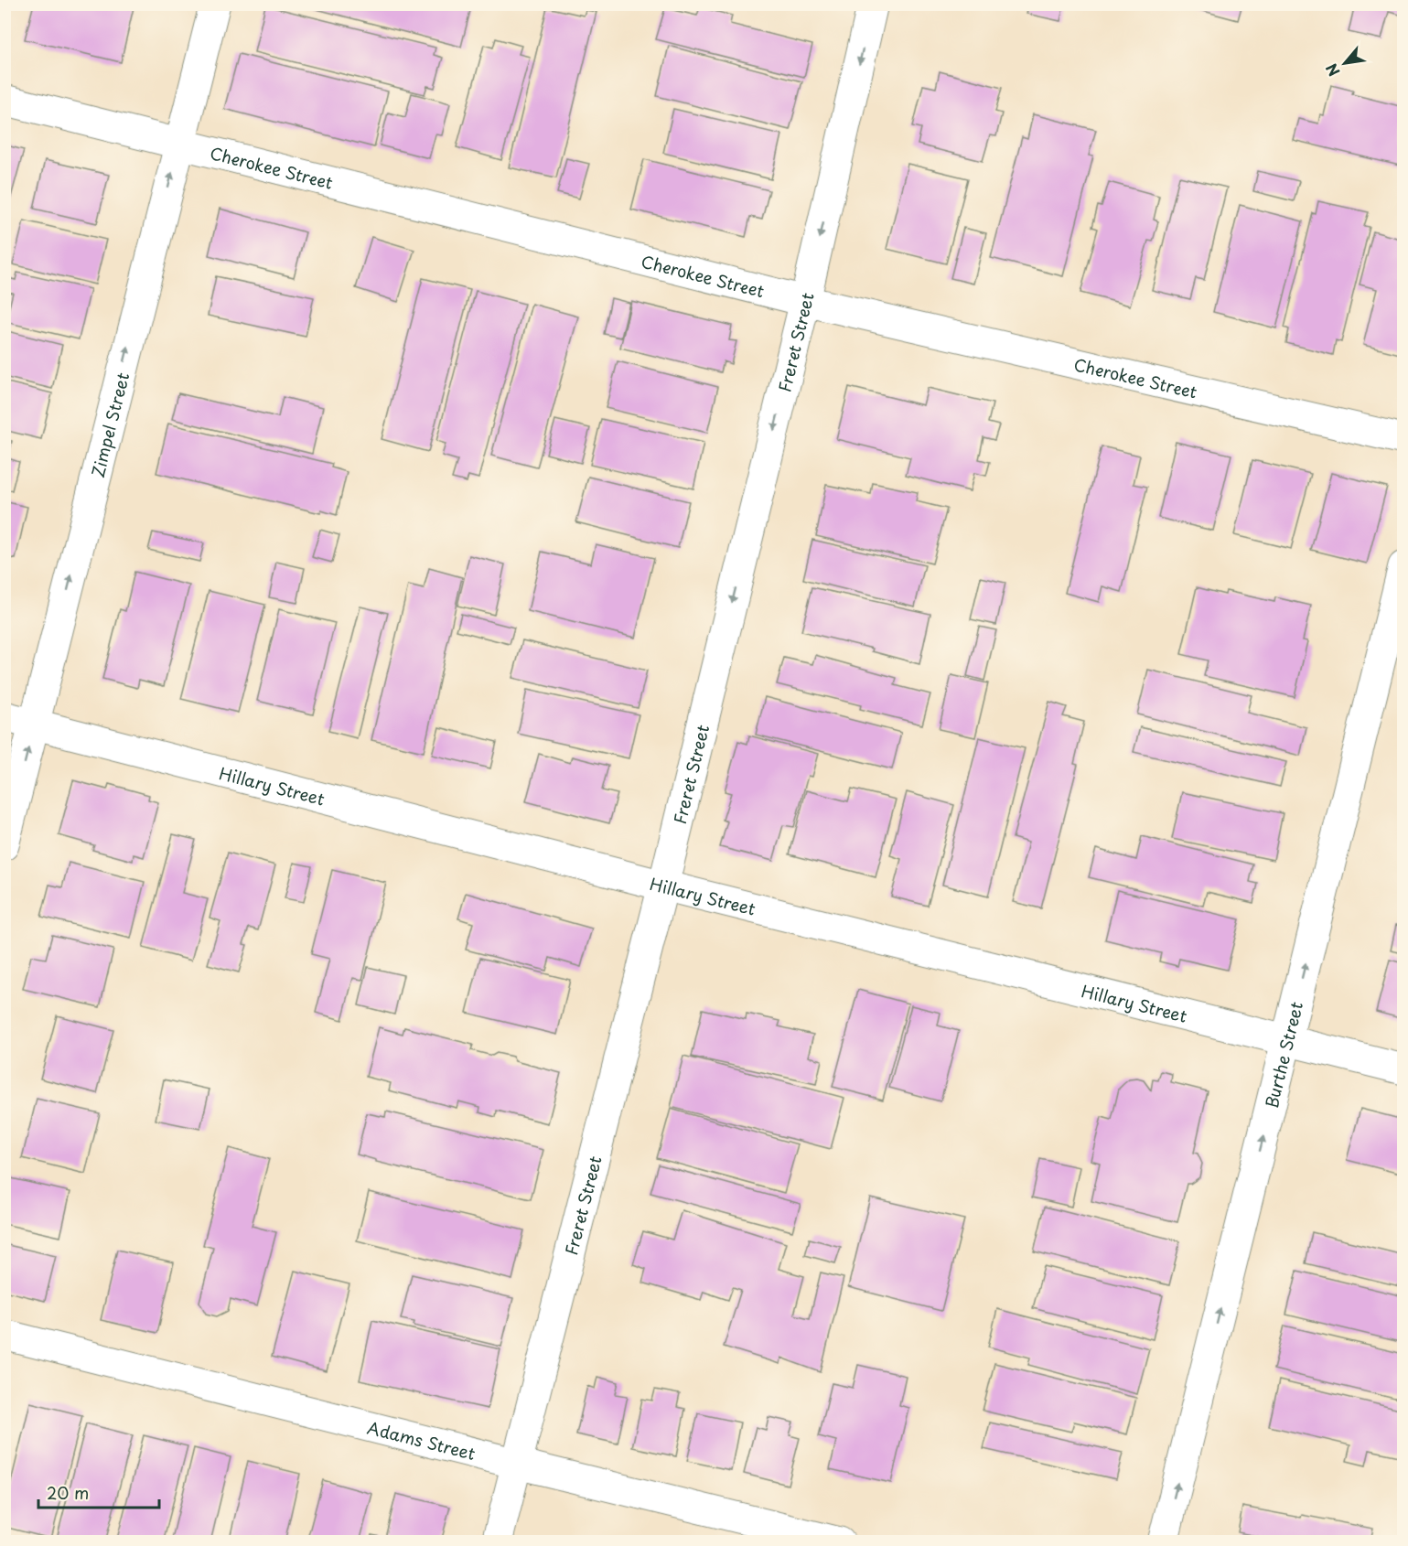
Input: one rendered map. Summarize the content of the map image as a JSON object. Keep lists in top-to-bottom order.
{
  "streets": {
    "street": [
      "Cherokee Street",
      "Freret Street",
      "Zimpel Street",
      "Hillary Street",
      "Burthe Street",
      "Adams Street"
    ]
  },
  "crossings": [
    ["Cherokee Street", "Freret Street"],
    ["Cherokee Street", "Zimpel Street"],
    ["Freret Street", "Hillary Street"],
    ["Freret Street", "Adams Street"],
    ["Zimpel Street", "Hillary Street"],
    ["Hillary Street", "Burthe Street"]
  ],
  "one_way": ["Freret Street", "Zimpel Street", "Burthe Street"],
  "scale_bar": "20 m",
  "north": "bottom left"
}
